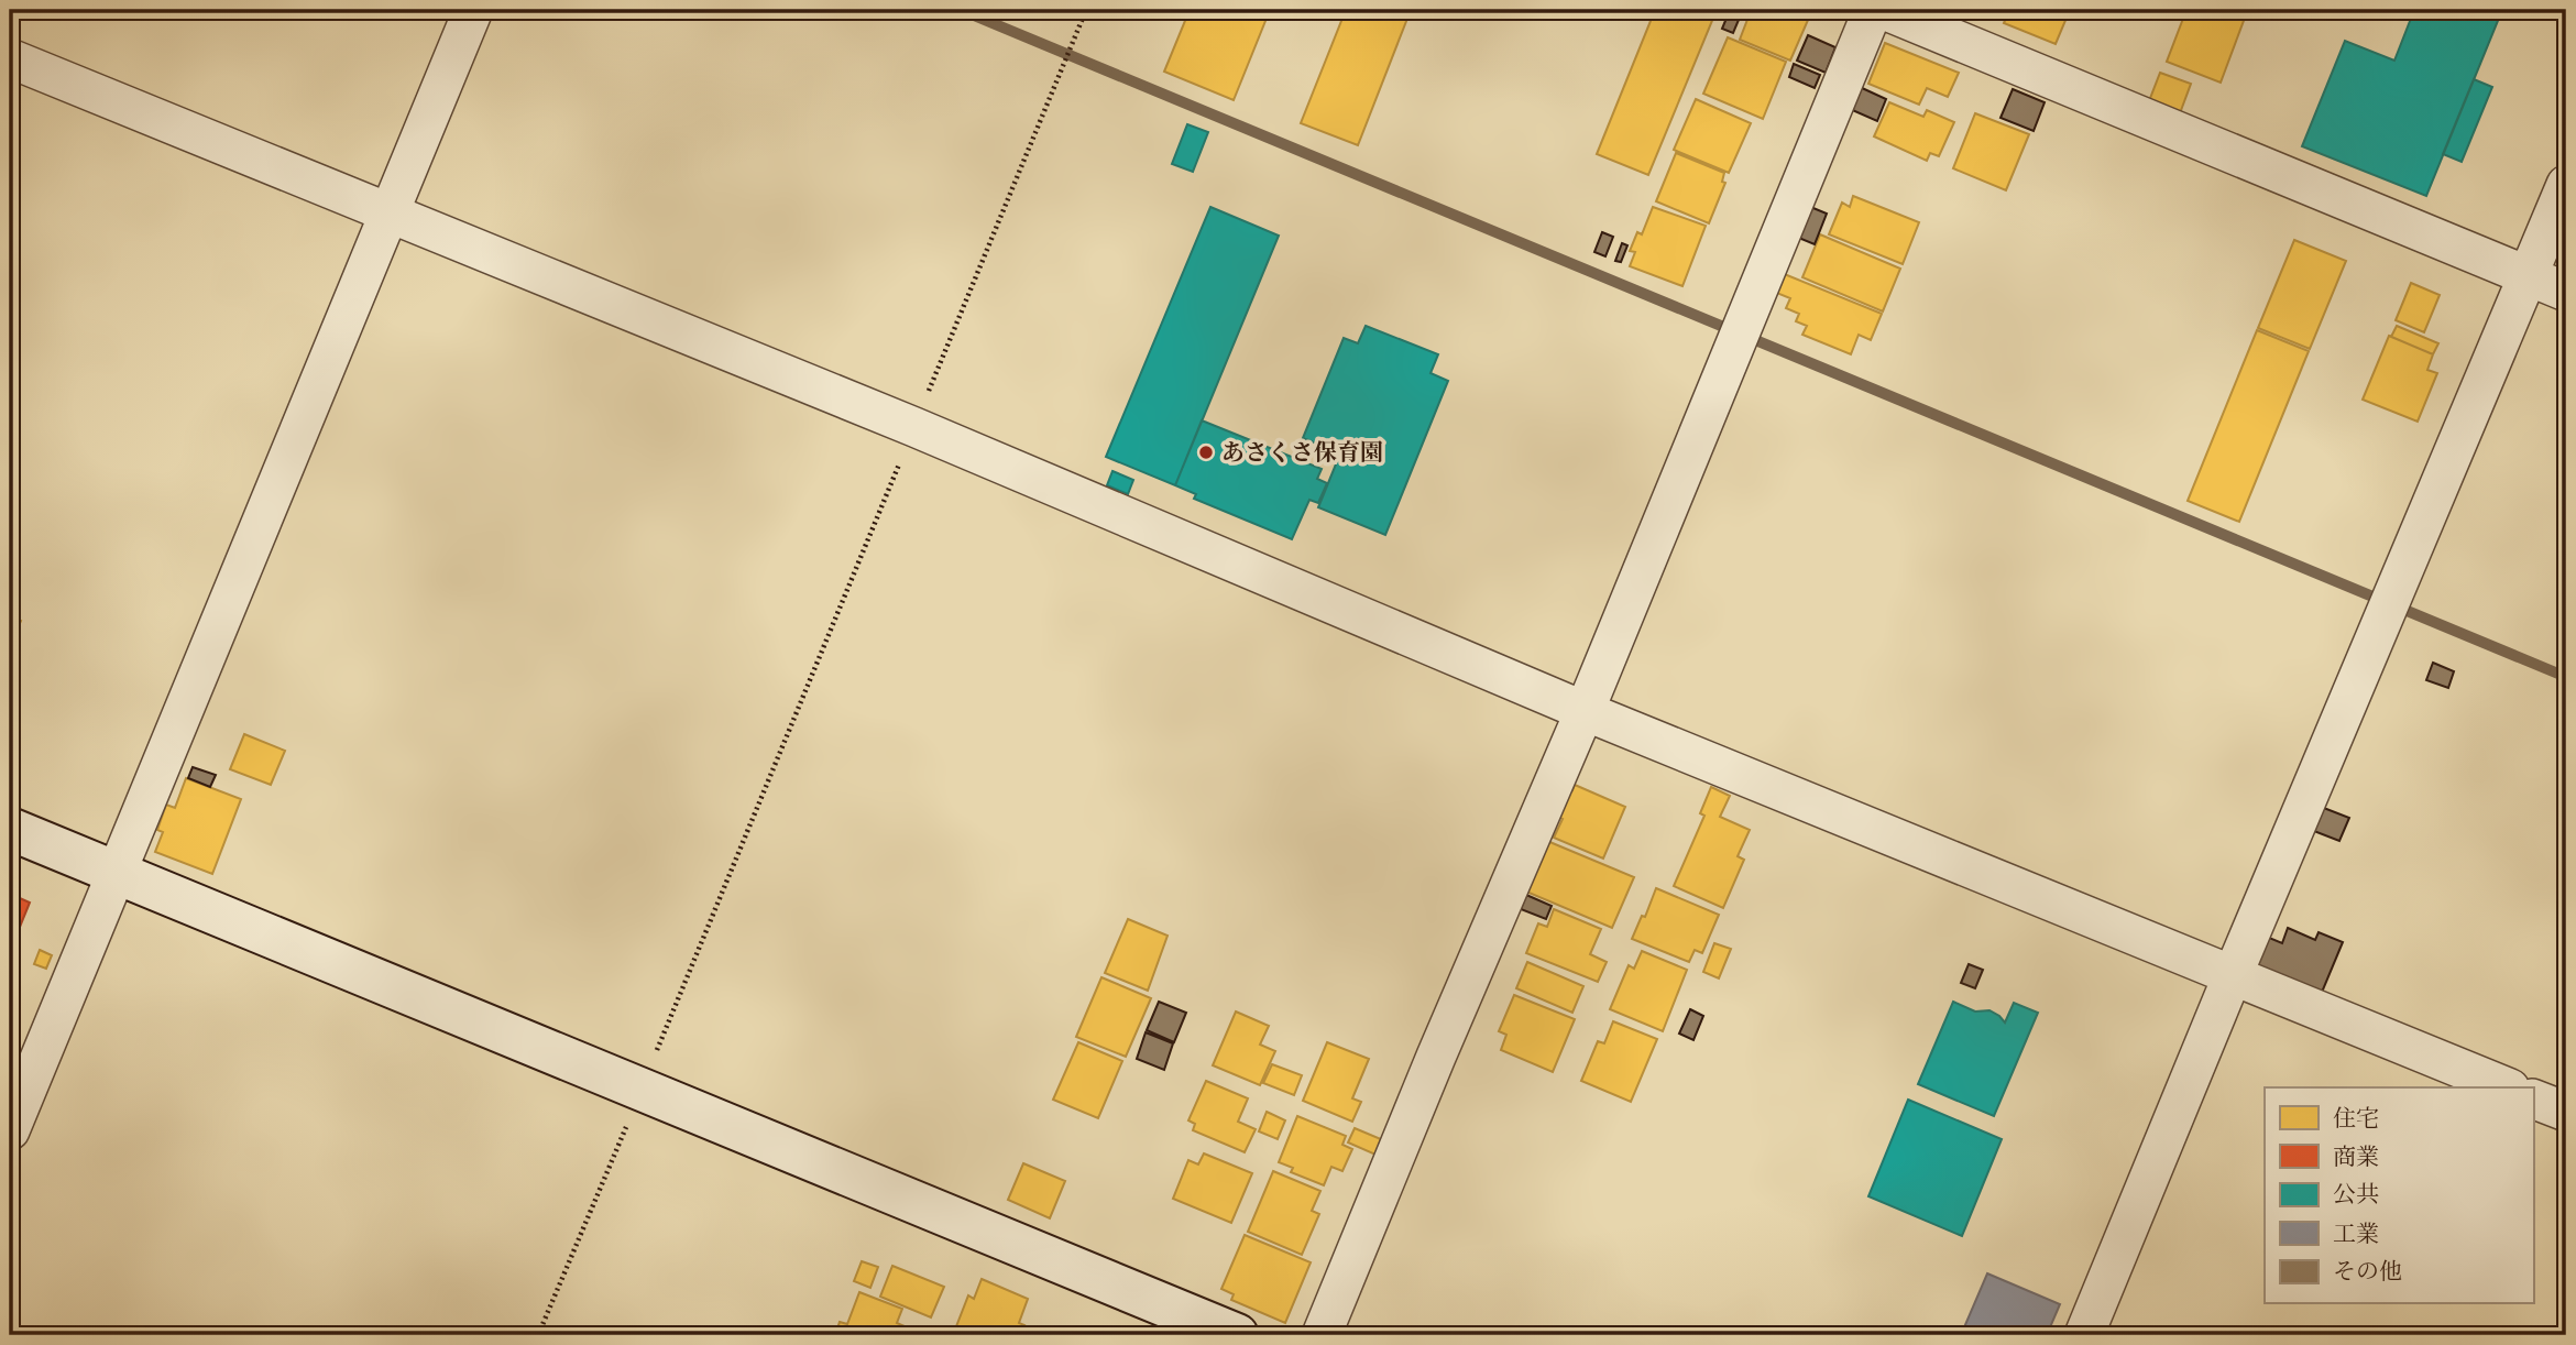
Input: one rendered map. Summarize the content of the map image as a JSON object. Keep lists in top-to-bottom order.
{
  "places": ["あさくさ保育園"],
  "legend": [
    "住宅",
    "商業",
    "公共",
    "工業",
    "その他"
  ]
}
